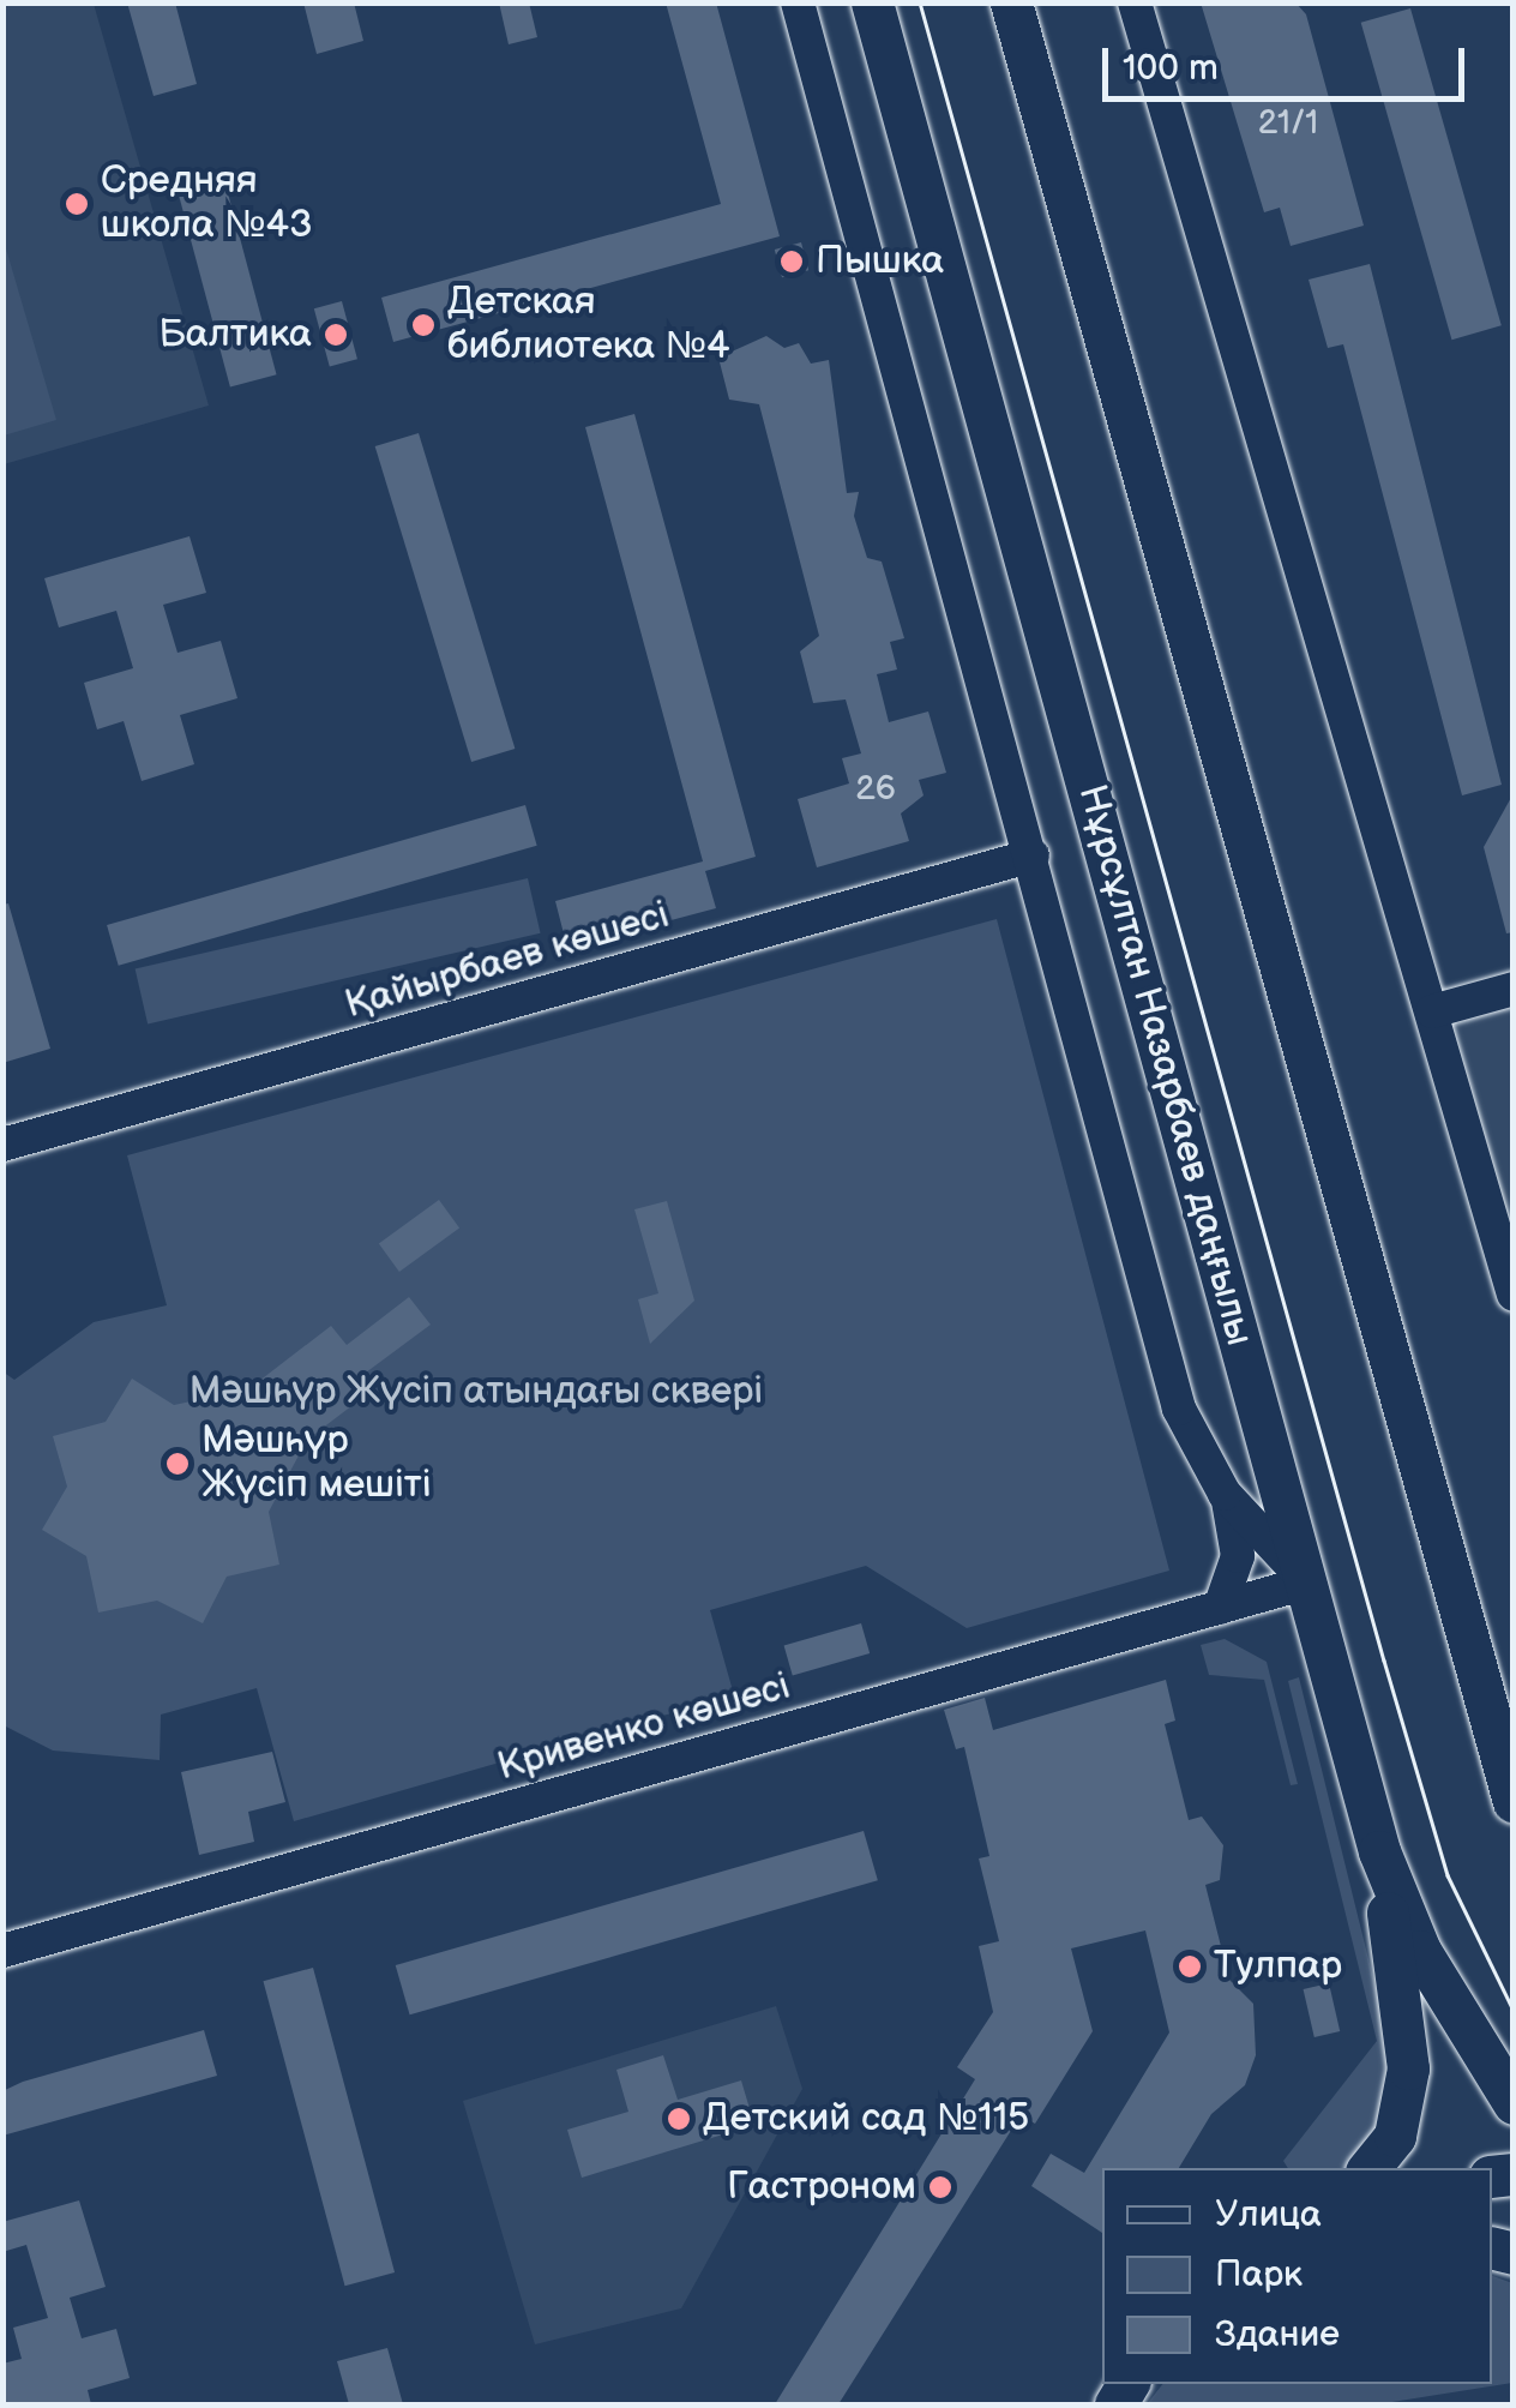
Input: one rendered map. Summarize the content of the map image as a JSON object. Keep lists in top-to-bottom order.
{
  "streets": {
    "main road": ["Нұрсұлтан Назарбаев даңғылы"],
    "street": ["Қайырбаев көшесі", "Кривенко көшесі"]
  },
  "crossings": [
    ["Нұрсұлтан Назарбаев даңғылы", "Кривенко көшесі"]
  ],
  "parks": ["Мәшһүр Жүсіп атындағы сквері"],
  "places": [
    "Средняя школа №43",
    "Пышка",
    "Детская библиотека №4",
    "Балтика",
    "Мәшһүр Жүсіп мешіті",
    "Тулпар",
    "Детский сад №115",
    "Гастроном"
  ],
  "house_numbers": ["21/1", "26"],
  "legend": ["Улица", "Парк", "Здание"],
  "scale_bar": "100 m"
}
